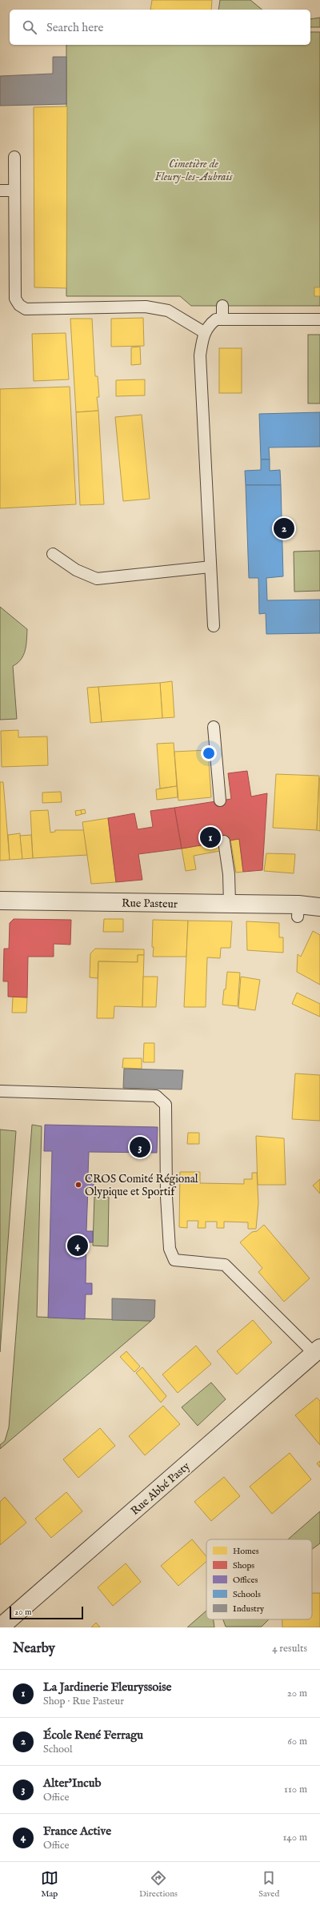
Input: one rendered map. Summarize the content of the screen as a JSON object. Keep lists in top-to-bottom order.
{
  "streets": {
    "street": ["Rue Pasteur", "Rue Abbé Pasty"]
  },
  "parks": ["Cimetière de Fleury-les-Aubrais"],
  "places": ["CROS Comité Régional Olypique et Sportif"],
  "legend": [
    "Homes",
    "Shops",
    "Offices",
    "Schools",
    "Industry"
  ],
  "scale_bar": "20 m",
  "page": {
    "search": "Search here",
    "pins": [
      "2",
      "1",
      "3",
      "4"
    ],
    "scale": "20 m",
    "heading": ["Nearby", "4 results"],
    "list": [
      {
        "mark": "1",
        "name": "La Jardinerie Fleuryssoise",
        "note": "Shop · Rue Pasteur",
        "value": "20 m"
      },
      {
        "mark": "2",
        "name": "École René Ferragu",
        "note": "School",
        "value": "60 m"
      },
      {
        "mark": "3",
        "name": "Alter'Incub",
        "note": "Office",
        "value": "110 m"
      },
      {
        "mark": "4",
        "name": "France Active",
        "note": "Office",
        "value": "140 m"
      }
    ],
    "nav": ["Map", "Directions", "Saved"]
  }
}
